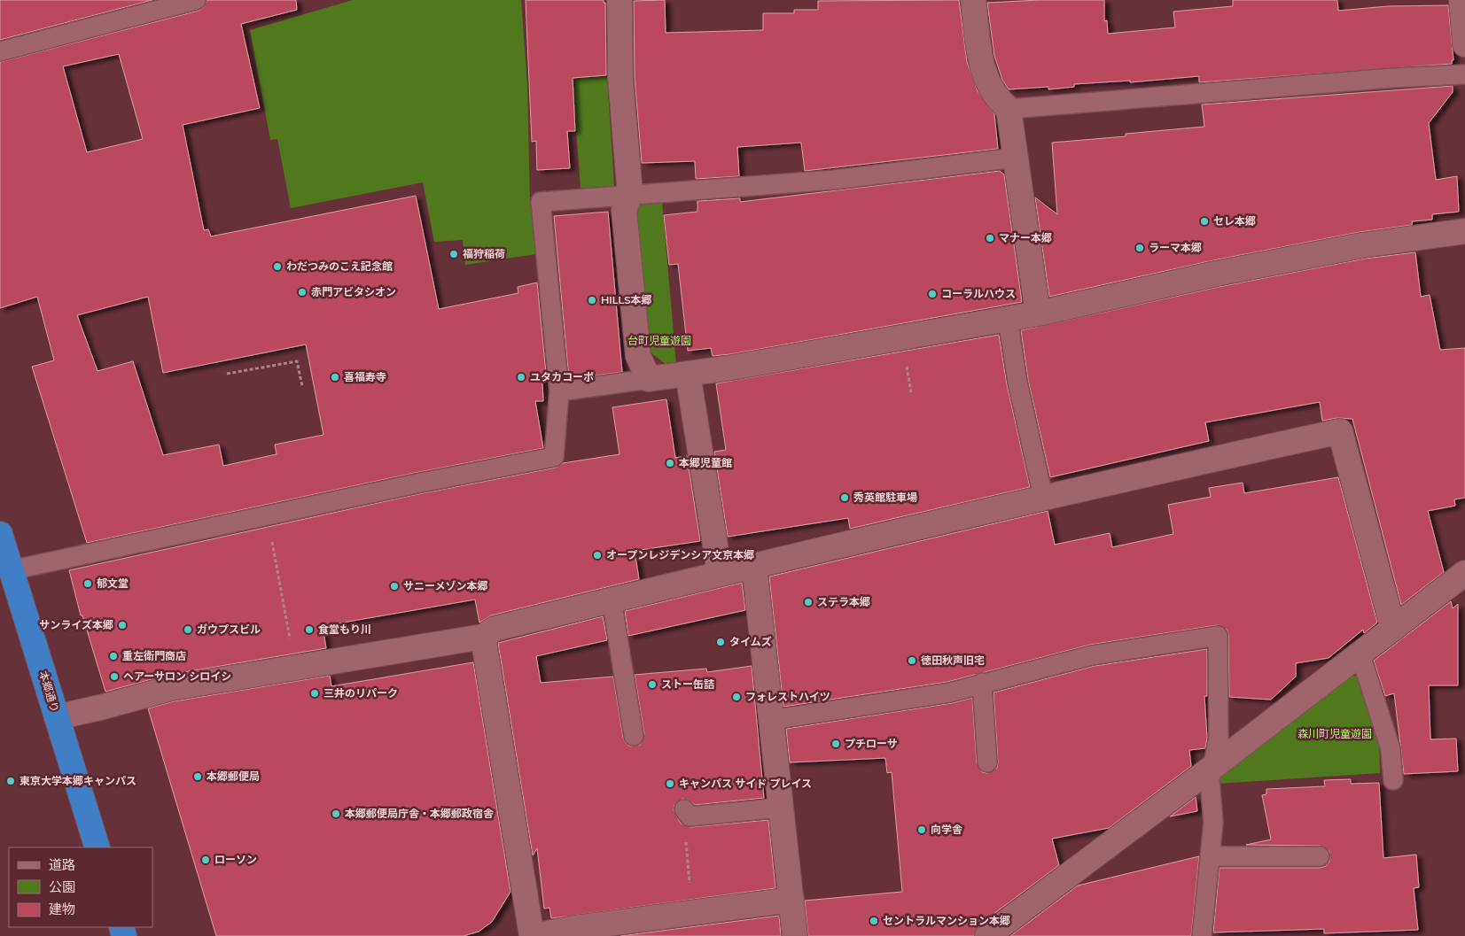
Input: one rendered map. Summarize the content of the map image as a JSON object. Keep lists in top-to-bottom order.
{
  "streets": {
    "highway": ["本郷通り"]
  },
  "parks": ["台町児童遊園", "森川町児童遊園"],
  "places": [
    "セレ本郷",
    "マナー本郷",
    "ラーマ本郷",
    "福狩稲荷",
    "わだつみのこえ記念館",
    "赤門アビタシオン",
    "コーラルハウス",
    "HILLS本郷",
    "喜福寿寺",
    "ユタカコーポ",
    "本郷児童館",
    "秀英館駐車場",
    "オープンレジデンシア文京本郷",
    "郁文堂",
    "サニーメゾン本郷",
    "ステラ本郷",
    "サンライズ本郷",
    "ガウプスビル",
    "食堂もり川",
    "タイムズ",
    "重左衛門商店",
    "徳田秋声旧宅",
    "ヘアーサロン シロイシ",
    "ストー缶詰",
    "三井のリパーク",
    "フォレストハイツ",
    "プチローサ",
    "本郷郵便局",
    "東京大学本郷キャンパス",
    "キャンパス サイド プレイス",
    "本郷郵便局庁舎・本郷郵政宿舎",
    "向学舎",
    "ローソン",
    "セントラルマンション本郷"
  ],
  "legend": ["道路", "公園", "建物"]
}
